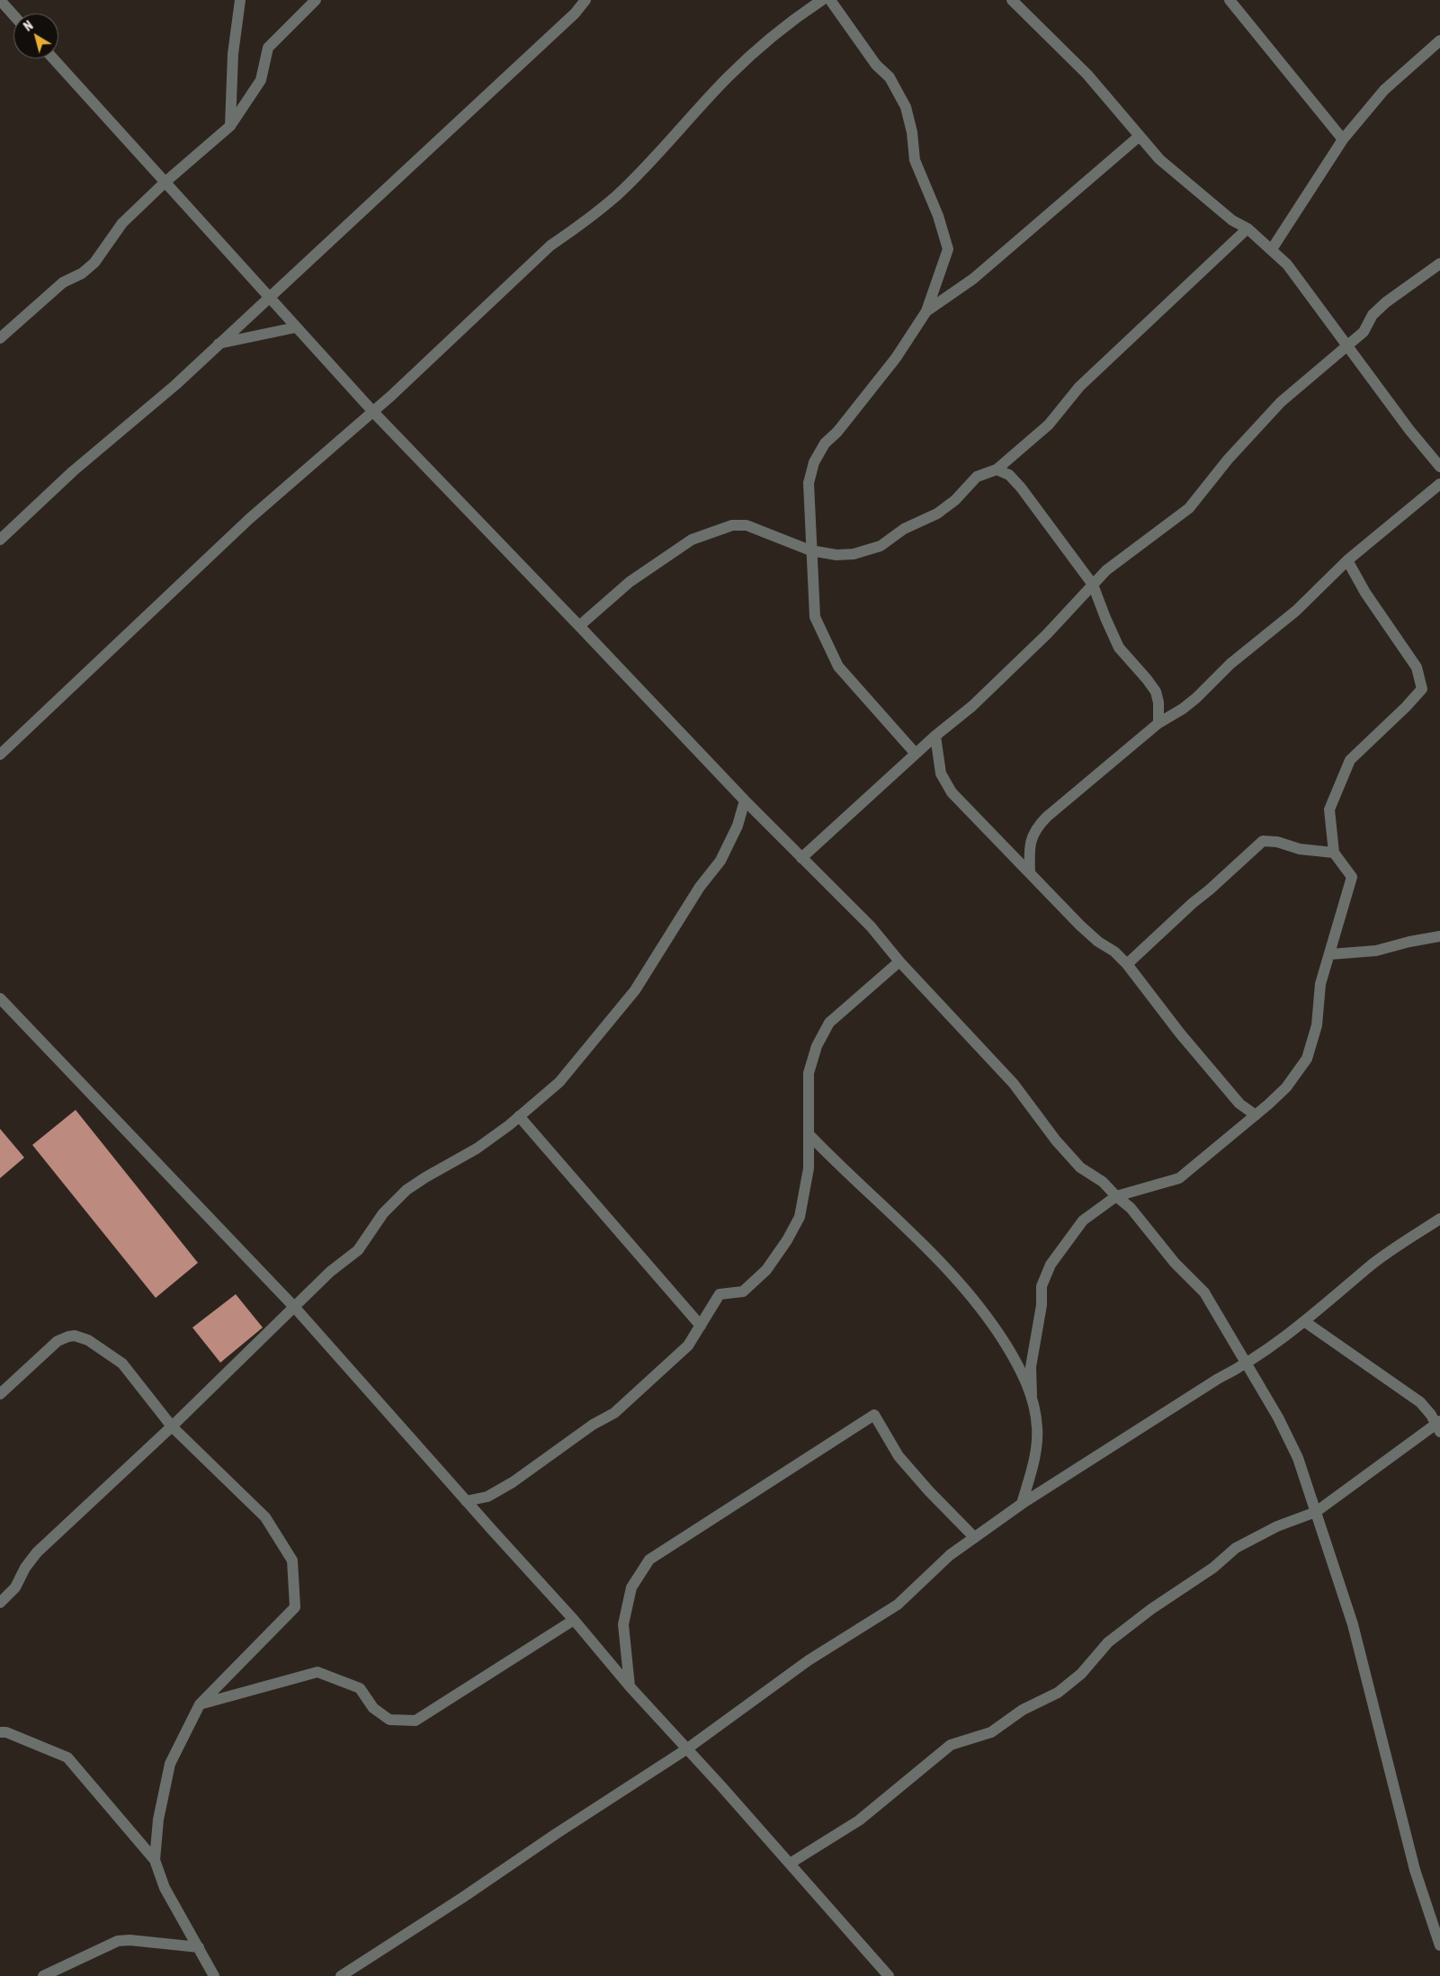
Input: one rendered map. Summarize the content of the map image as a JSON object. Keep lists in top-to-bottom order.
{
  "north": "top left"
}
